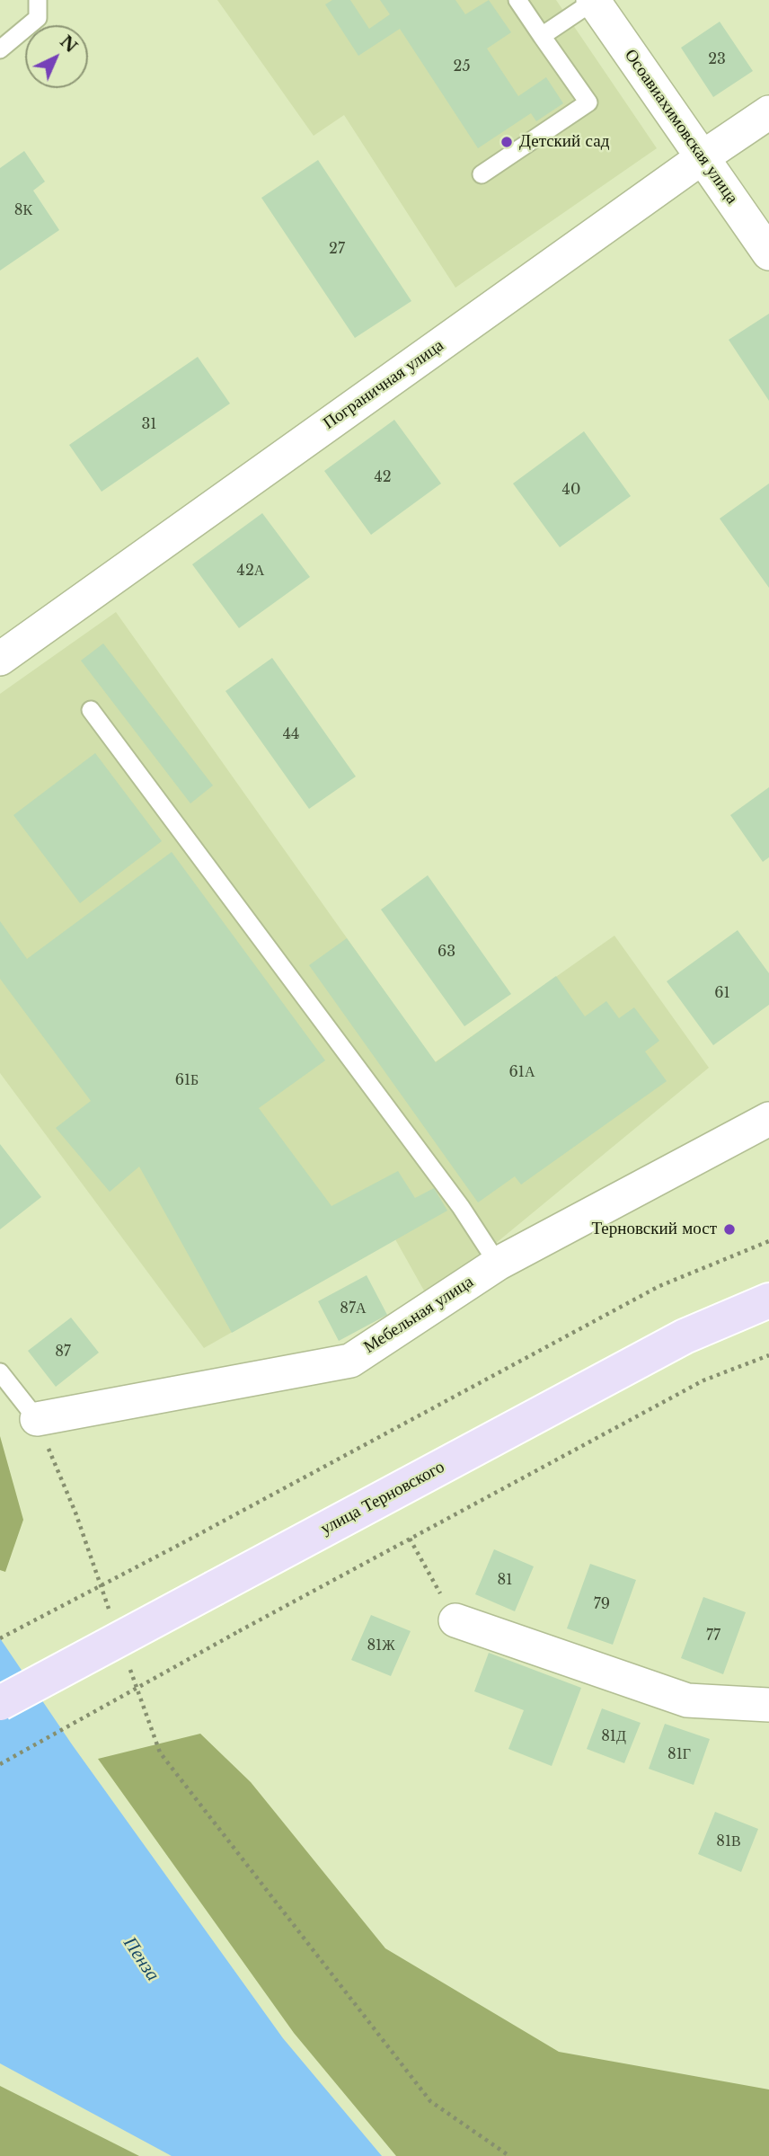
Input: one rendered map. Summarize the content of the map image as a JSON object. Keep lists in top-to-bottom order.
{
  "streets": {
    "main road": ["улица Терновского"],
    "street": ["Осоавиахимовская улица", "Пограничная улица", "Мебельная улица"]
  },
  "crossings": [
    ["Осоавиахимовская улица", "Пограничная улица"]
  ],
  "water": ["Пенза"],
  "places": ["Детский сад", "Терновский мост"],
  "house_numbers": [
    "23",
    "25",
    "8К",
    "27",
    "31",
    "42",
    "40",
    "42А",
    "44",
    "63",
    "61",
    "61А",
    "61Б",
    "87А",
    "87",
    "81",
    "79",
    "77",
    "81Ж",
    "81Д",
    "81Г",
    "81В"
  ],
  "north": "top right"
}
